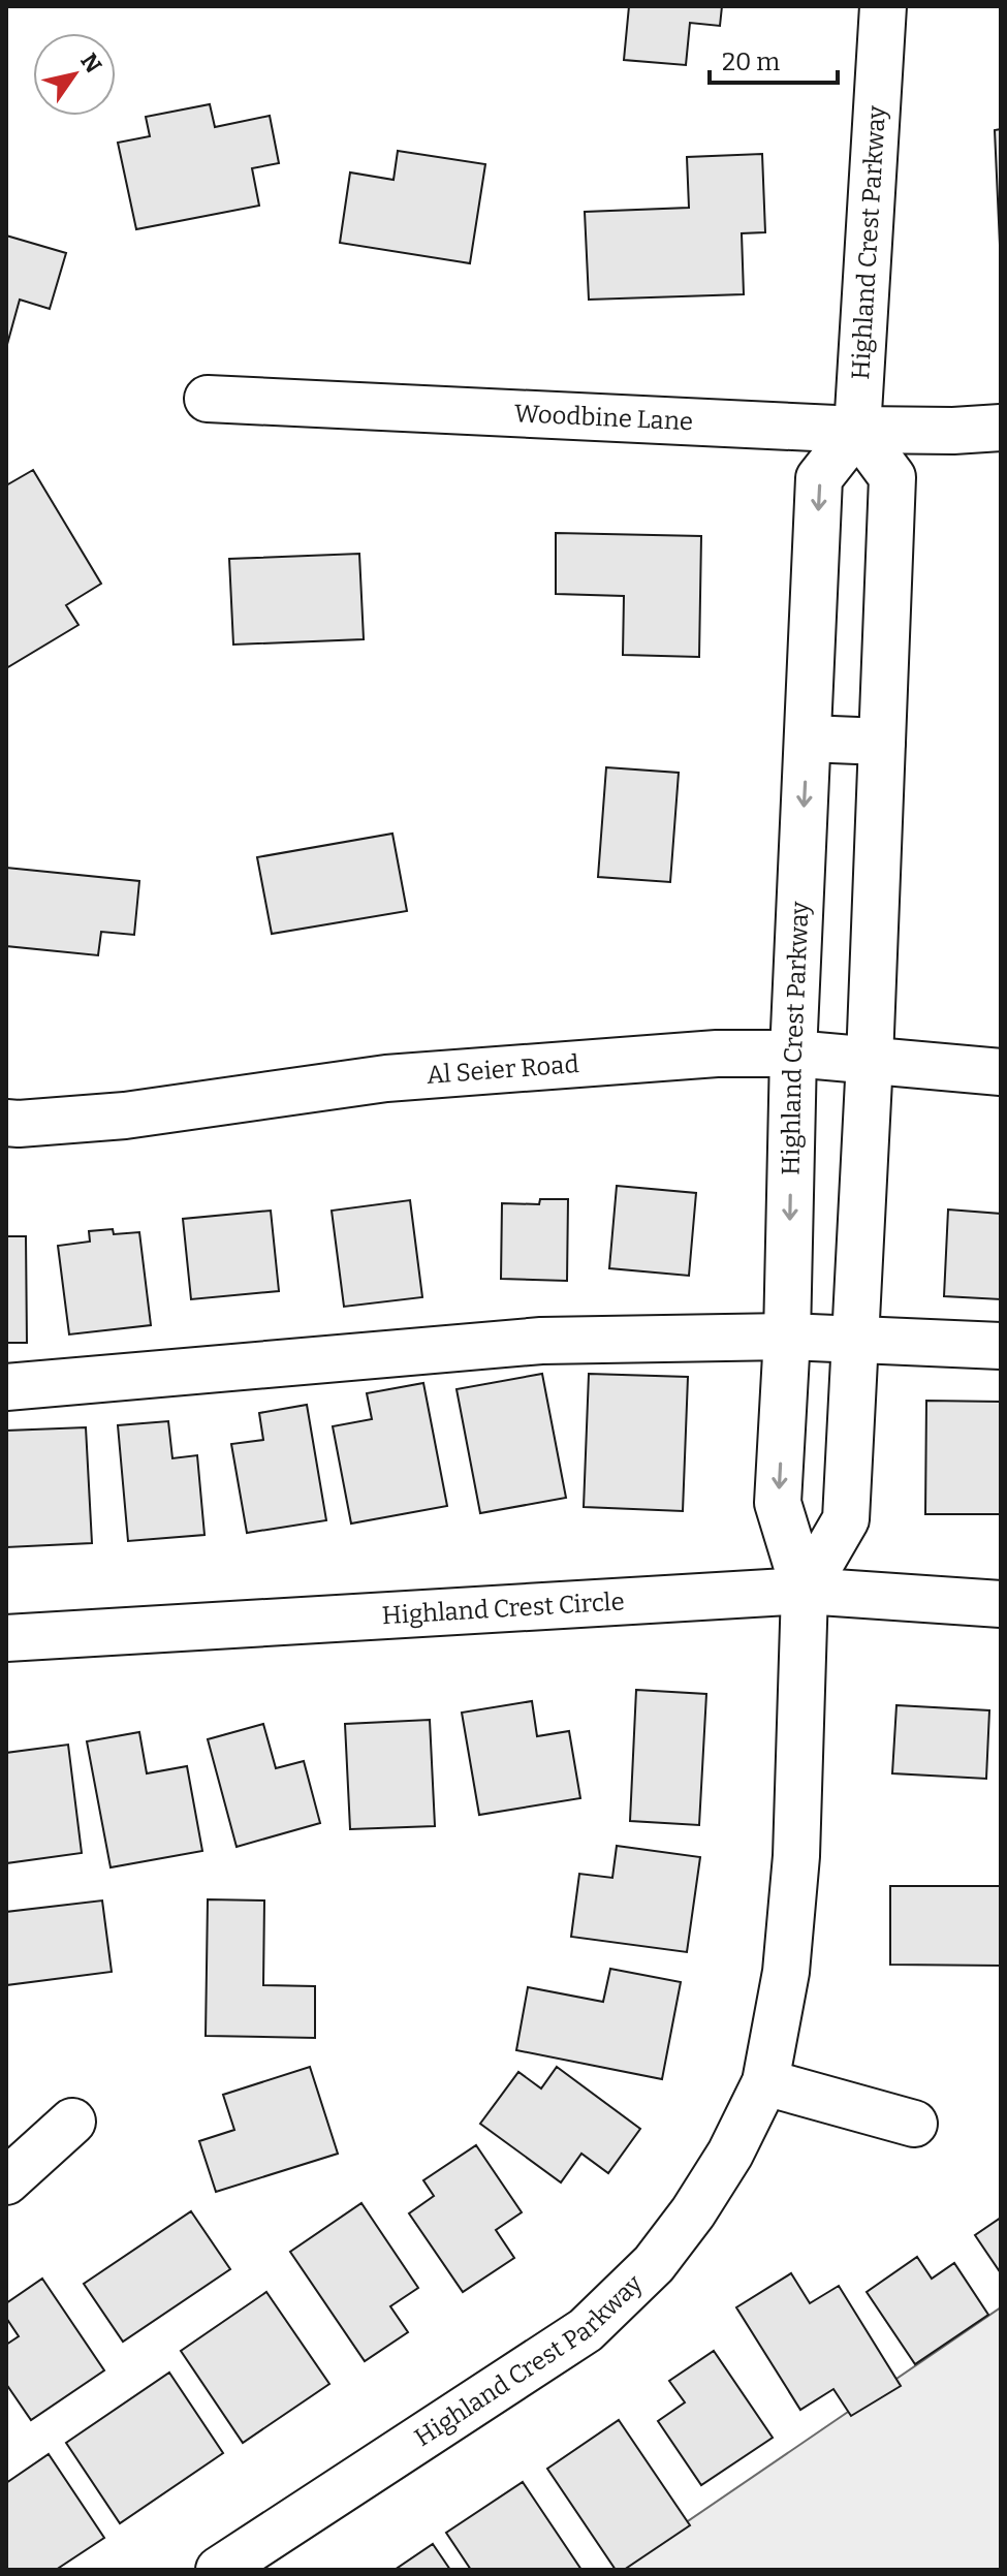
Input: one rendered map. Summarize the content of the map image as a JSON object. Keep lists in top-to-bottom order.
{
  "streets": {
    "street": [
      "Highland Crest Parkway",
      "Woodbine Lane",
      "Al Seier Road",
      "Highland Crest Circle"
    ]
  },
  "crossings": [
    ["Highland Crest Parkway", "Woodbine Lane"],
    ["Highland Crest Parkway", "Al Seier Road"],
    ["Highland Crest Parkway", "Highland Crest Circle"]
  ],
  "scale_bar": "20 m",
  "north": "top right"
}
